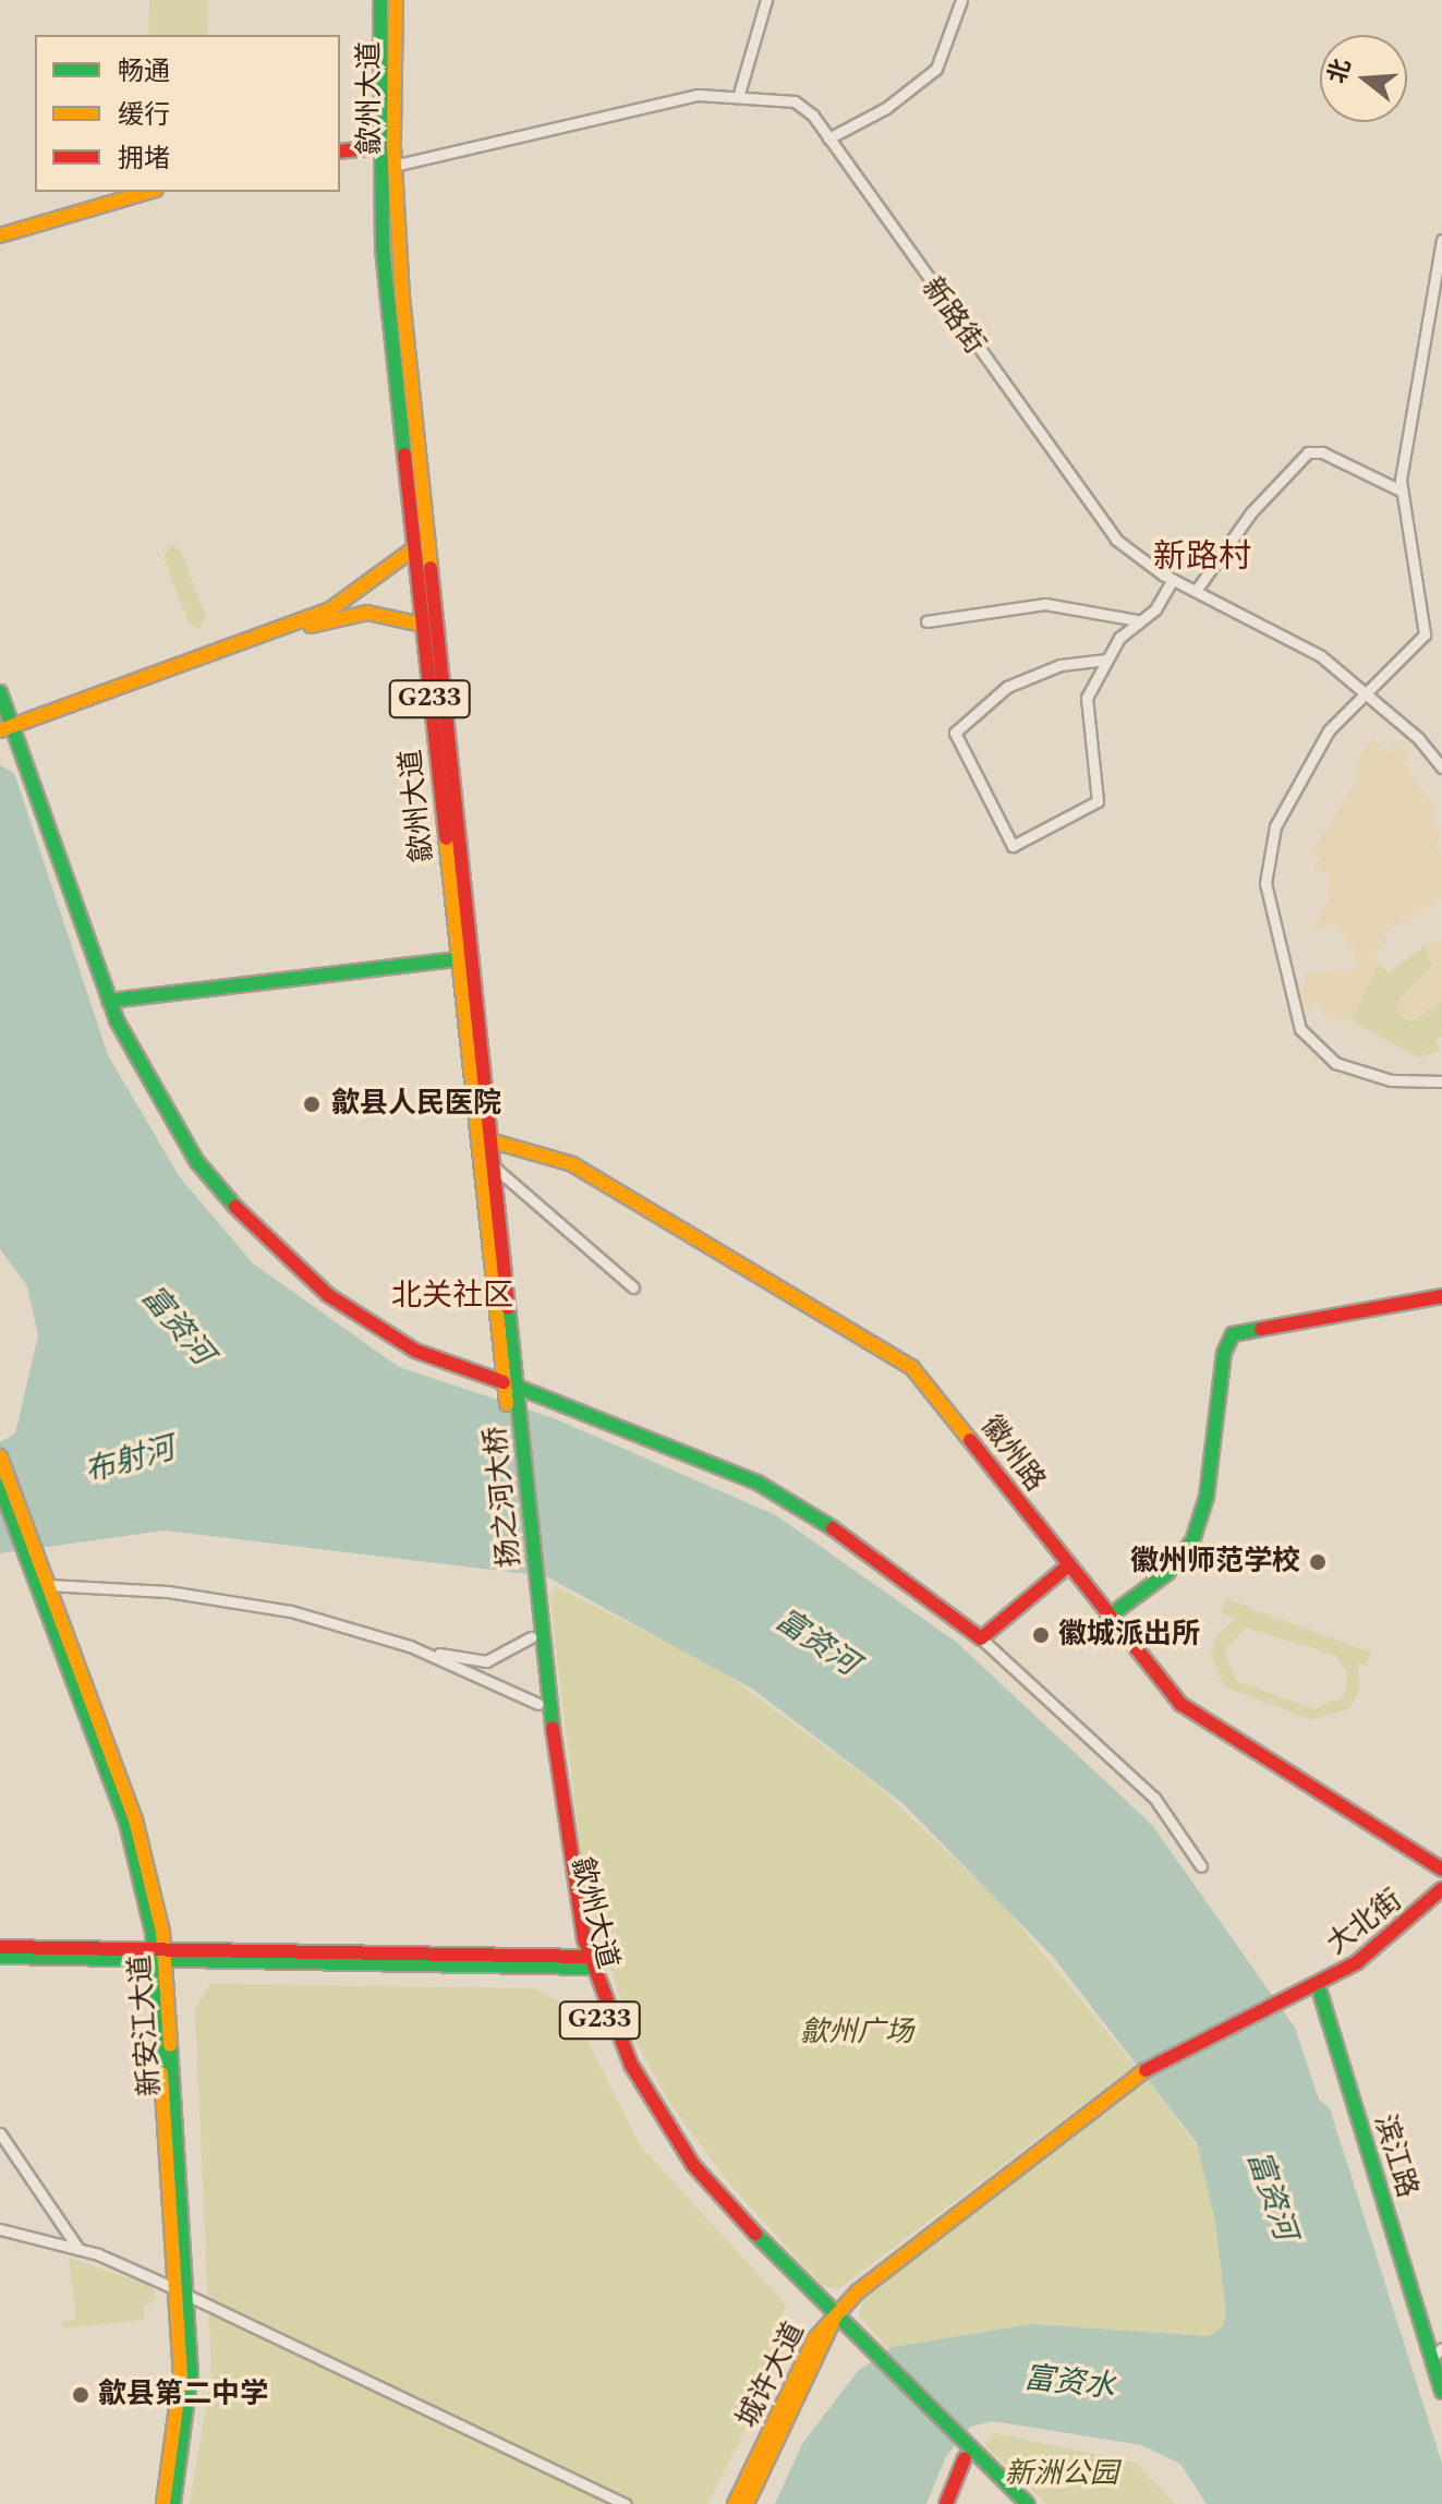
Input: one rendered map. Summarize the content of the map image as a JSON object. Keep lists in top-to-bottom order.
{
  "streets": {
    "main road": [
      "歙州大道",
      "G233",
      "徽州路",
      "扬之河大桥",
      "大北街",
      "新安江大道",
      "滨江路",
      "城许大道"
    ],
    "street": ["新路街"]
  },
  "crossings": [
    ["歙州大道", "新路街"],
    ["歙州大道", "G233"],
    ["歙州大道", "徽州路"],
    ["歙州大道", "扬之河大桥"],
    ["歙州大道", "大北街"],
    ["歙州大道", "城许大道"],
    ["大北街", "滨江路"],
    ["大北街", "城许大道"]
  ],
  "districts": ["新路村", "北关社区"],
  "water": ["富资河", "布射河", "富资水"],
  "parks": ["歙州广场", "新洲公园"],
  "places": [
    "歙县人民医院",
    "徽州师范学校",
    "徽城派出所",
    "歙县第二中学"
  ],
  "legend": ["畅通", "缓行", "拥堵"],
  "north": "left"
}
